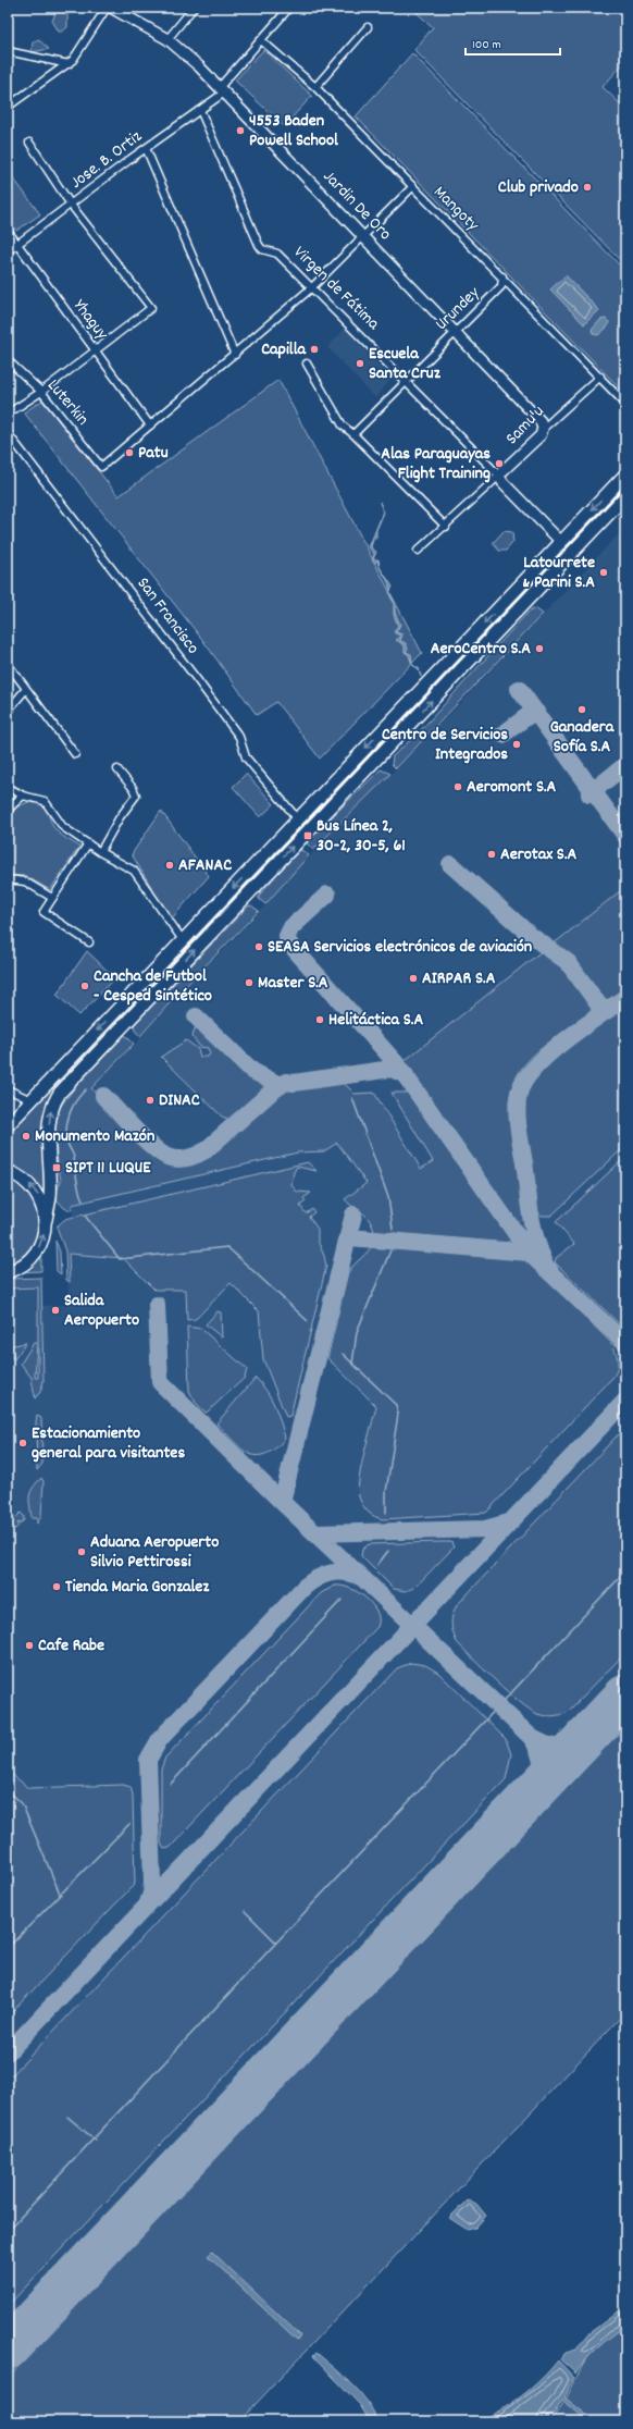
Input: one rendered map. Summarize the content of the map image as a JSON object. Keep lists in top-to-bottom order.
{
  "streets": {
    "street": [
      "Jose. B. Ortiz",
      "Jardin De Oro",
      "Mangoty",
      "Virgen de Fátima",
      "Urundey",
      "Yhaguy",
      "Luterkin",
      "Samu'u",
      "San Francisco"
    ]
  },
  "crossings": [
    ["Jose. B. Ortiz", "Jardin De Oro"],
    ["Jose. B. Ortiz", "Mangoty"],
    ["Jose. B. Ortiz", "Virgen de Fátima"],
    ["Jose. B. Ortiz", "Yhaguy"],
    ["Jardin De Oro", "Urundey"],
    ["Jardin De Oro", "Samu'u"],
    ["Mangoty", "Urundey"],
    ["Mangoty", "Samu'u"],
    ["Virgen de Fátima", "Urundey"],
    ["Virgen de Fátima", "Samu'u"],
    ["Yhaguy", "Luterkin"]
  ],
  "places": {
    "other": [
      "4553 Baden Powell School",
      "Club privado",
      "Capilla",
      "Escuela Santa Cruz",
      "Patu",
      "Alas Paraguayas Flight Training",
      "Latourrete & Parini S.A",
      "AeroCentro S.A",
      "Ganadera Sofía S.A",
      "Centro de Servicios Integrados",
      "Aeromont S.A",
      "Aerotax S.A",
      "AFANAC",
      "SEASA Servicios electrónicos de aviación",
      "AIRPAR S.A",
      "Master S.A",
      "Cancha de Futbol - Cesped Sintético",
      "Helitáctica S.A",
      "DINAC",
      "Monumento Mazón",
      "Salida Aeropuerto",
      "Estacionamiento general para visitantes",
      "Aduana Aeropuerto Silvio Pettirossi",
      "Tienda Maria Gonzalez",
      "Cafe Rabe"
    ],
    "transit": ["Bus Línea 2, 30-2, 30-5, 61", "SIPT 11 LUQUE"]
  },
  "scale_bar": "100 m"
}
